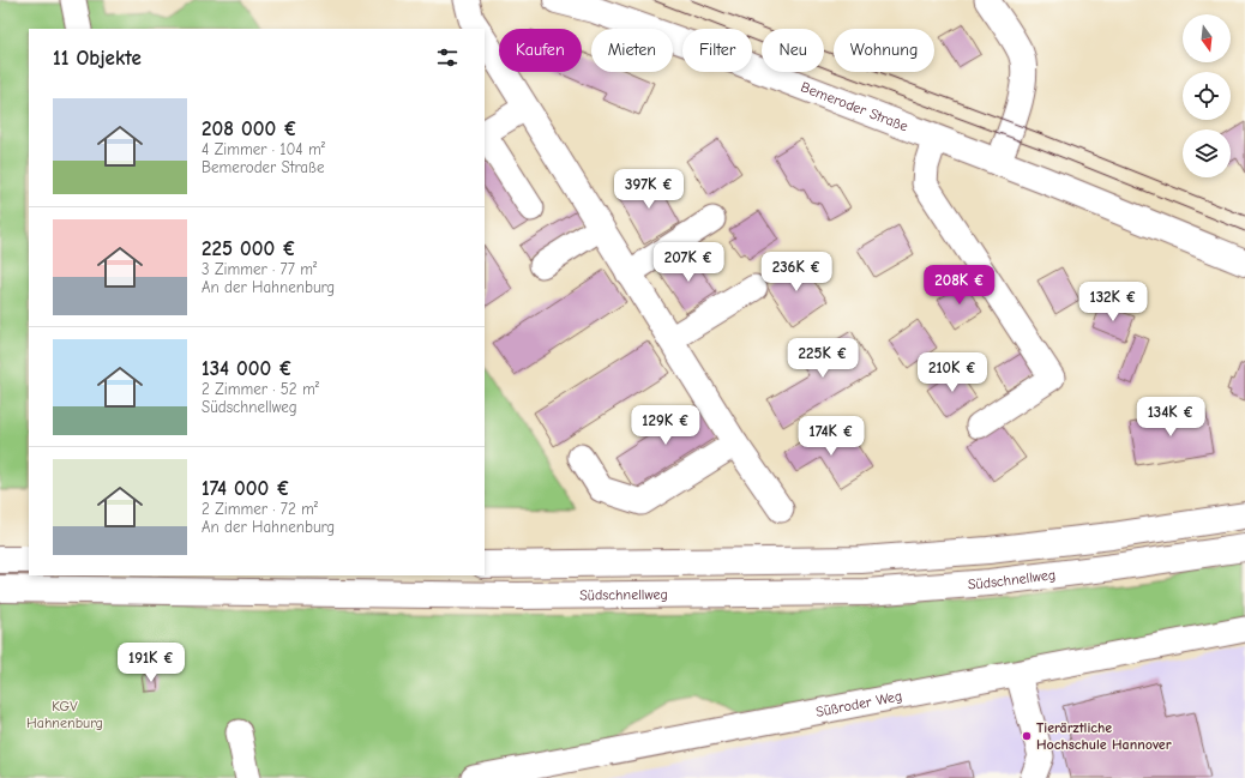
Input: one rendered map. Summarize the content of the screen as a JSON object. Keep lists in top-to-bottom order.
{
  "streets": {
    "main road": ["Bemeroder Straße", "Südschnellweg"],
    "street": ["Süßroder Weg"]
  },
  "parks": ["KGV Hahnenburg"],
  "places": ["Tierärztliche Hochschule Hannover"],
  "north": "bottom",
  "page": {
    "chip": [
      "Kaufen",
      "Mieten",
      "Filter",
      "Neu",
      "Wohnung"
    ],
    "heading": "11 Objekte",
    "list": [
      {
        "name": "208 000 €",
        "note": "4 Zimmer · 104 m² · Bemeroder Straße"
      },
      {
        "name": "225 000 €",
        "note": "3 Zimmer · 77 m² · An der Hahnenburg"
      },
      {
        "name": "134 000 €",
        "note": "2 Zimmer · 52 m² · Südschnellweg"
      },
      {
        "name": "174 000 €",
        "note": "2 Zimmer · 72 m² · An der Hahnenburg"
      }
    ],
    "price": [
      "397K €",
      "207K €",
      "236K €",
      "208K €",
      "132K €",
      "225K €",
      "210K €",
      "134K €",
      "129K €",
      "174K €",
      "191K €"
    ]
  }
}
